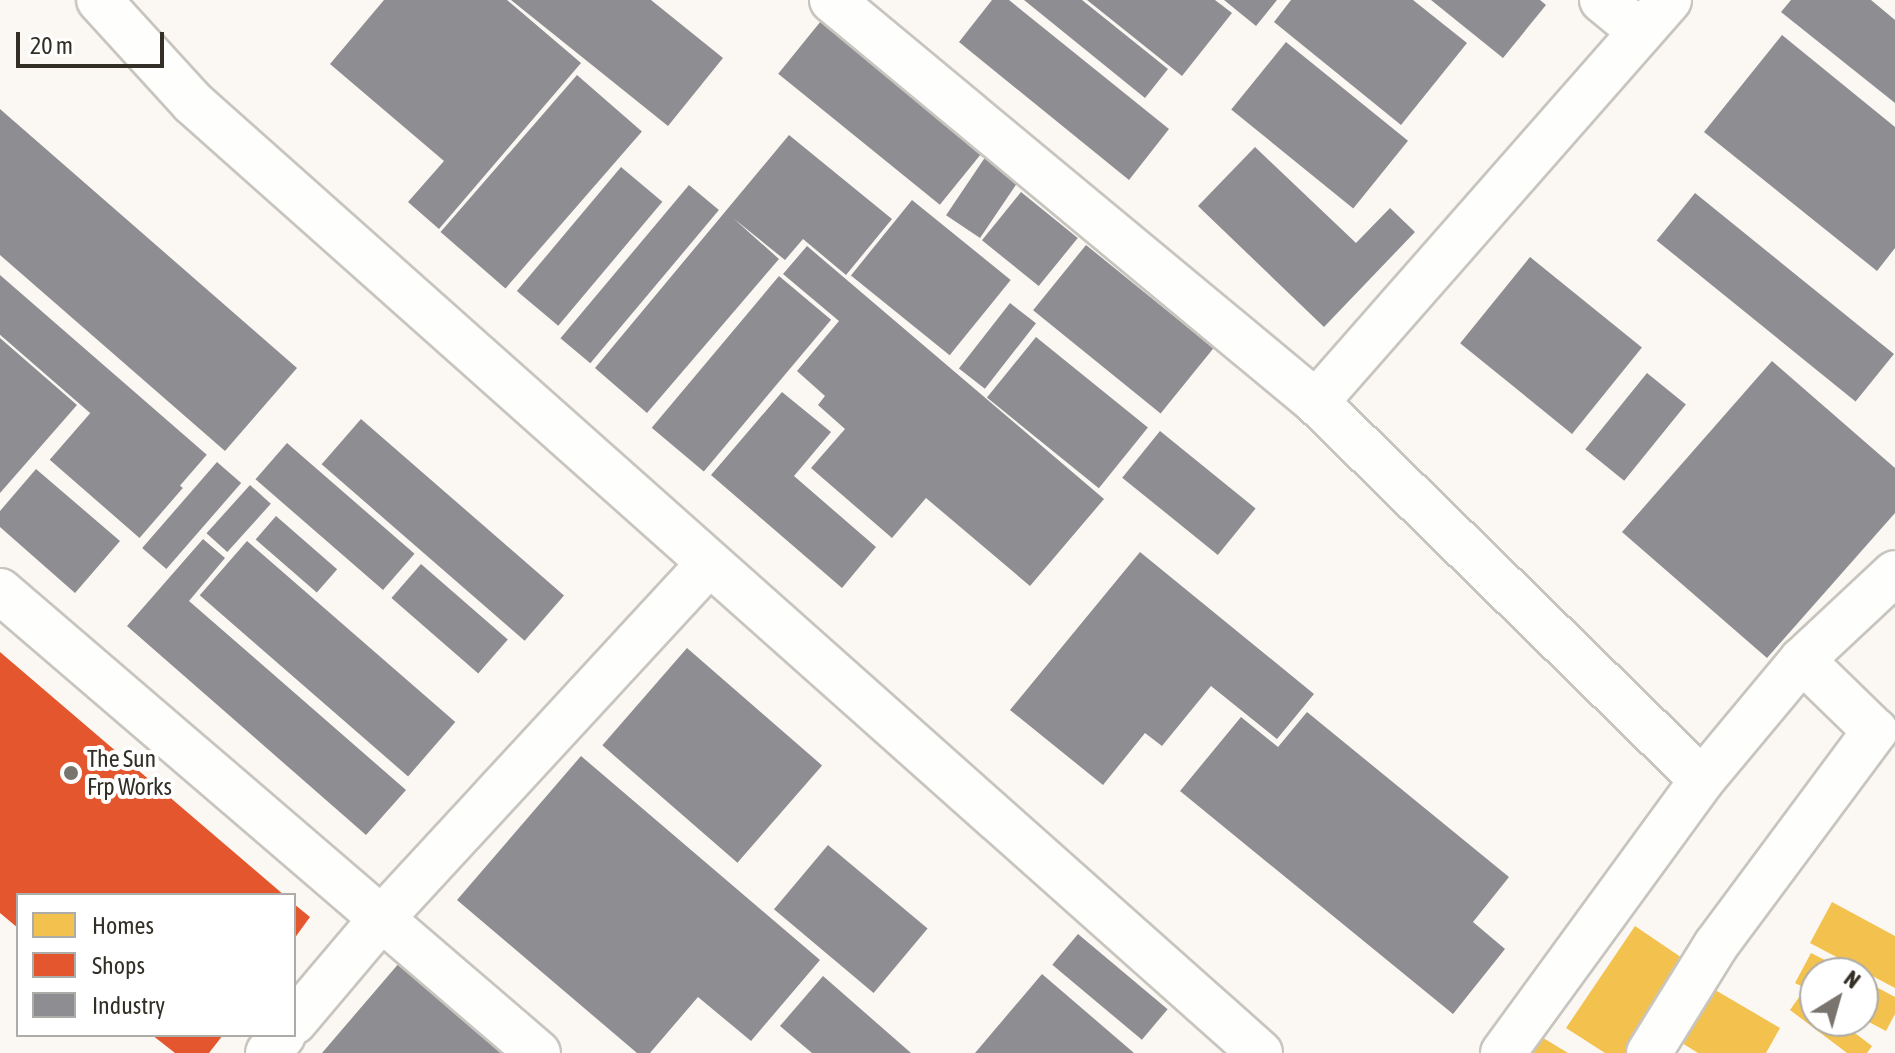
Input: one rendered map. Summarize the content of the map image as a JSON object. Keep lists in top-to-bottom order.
{
  "places": ["The Sun Frp Works"],
  "legend": ["Homes", "Shops", "Industry"],
  "scale_bar": "20 m",
  "north": "top right"
}
